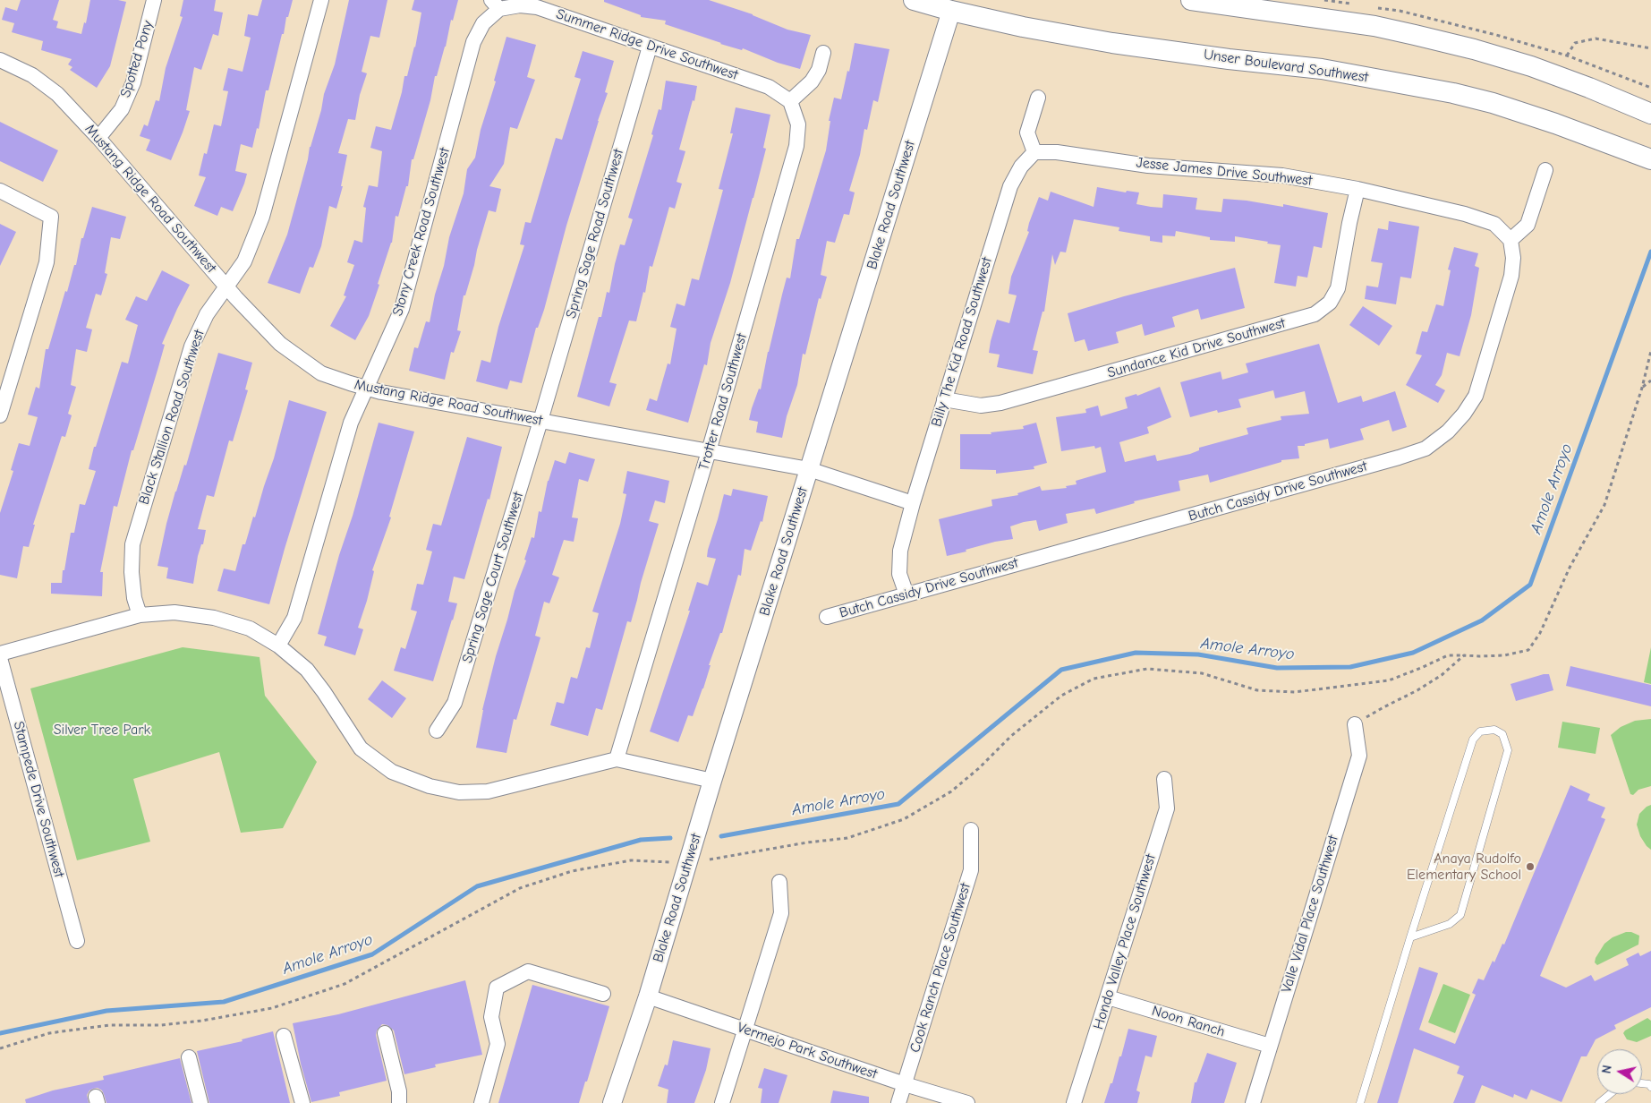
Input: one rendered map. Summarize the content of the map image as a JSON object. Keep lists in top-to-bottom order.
{
  "streets": {
    "main road": ["Unser Boulevard Southwest"],
    "street": [
      "Summer Ridge Drive Southwest",
      "Spotted Pony",
      "Jesse James Drive Southwest",
      "Mustang Ridge Road Southwest",
      "Blake Road Southwest",
      "Stony Creek Road Southwest",
      "Spring Sage Road Southwest",
      "Billy The Kid Road Southwest",
      "Sundance Kid Drive Southwest",
      "Trotter Road Southwest",
      "Black Stallion Road Southwest",
      "Butch Cassidy Drive Southwest",
      "Spring Sage Court Southwest",
      "Stampede Drive Southwest",
      "Valle Vidal Place Southwest",
      "Hondo Valley Place Southwest",
      "Cook Ranch Place Southwest",
      "Noon Ranch",
      "Vermejo Park Southwest"
    ]
  },
  "crossings": [
    ["Summer Ridge Drive Southwest", "Stony Creek Road Southwest"],
    ["Summer Ridge Drive Southwest", "Spring Sage Road Southwest"],
    ["Summer Ridge Drive Southwest", "Trotter Road Southwest"],
    ["Spotted Pony", "Mustang Ridge Road Southwest"],
    ["Unser Boulevard Southwest", "Blake Road Southwest"],
    ["Jesse James Drive Southwest", "Billy The Kid Road Southwest"],
    ["Jesse James Drive Southwest", "Sundance Kid Drive Southwest"],
    ["Jesse James Drive Southwest", "Butch Cassidy Drive Southwest"],
    ["Mustang Ridge Road Southwest", "Blake Road Southwest"],
    ["Mustang Ridge Road Southwest", "Stony Creek Road Southwest"],
    ["Mustang Ridge Road Southwest", "Spring Sage Road Southwest"],
    ["Mustang Ridge Road Southwest", "Billy The Kid Road Southwest"],
    ["Mustang Ridge Road Southwest", "Trotter Road Southwest"],
    ["Mustang Ridge Road Southwest", "Black Stallion Road Southwest"],
    ["Mustang Ridge Road Southwest", "Spring Sage Court Southwest"],
    ["Blake Road Southwest", "Vermejo Park Southwest"],
    ["Spring Sage Road Southwest", "Spring Sage Court Southwest"],
    ["Billy The Kid Road Southwest", "Sundance Kid Drive Southwest"],
    ["Billy The Kid Road Southwest", "Butch Cassidy Drive Southwest"],
    ["Valle Vidal Place Southwest", "Noon Ranch"],
    ["Hondo Valley Place Southwest", "Noon Ranch"],
    ["Cook Ranch Place Southwest", "Vermejo Park Southwest"]
  ],
  "water": ["Amole Arroyo"],
  "parks": ["Silver Tree Park"],
  "places": ["Anaya Rudolfo Elementary School"],
  "north": "left"
}
